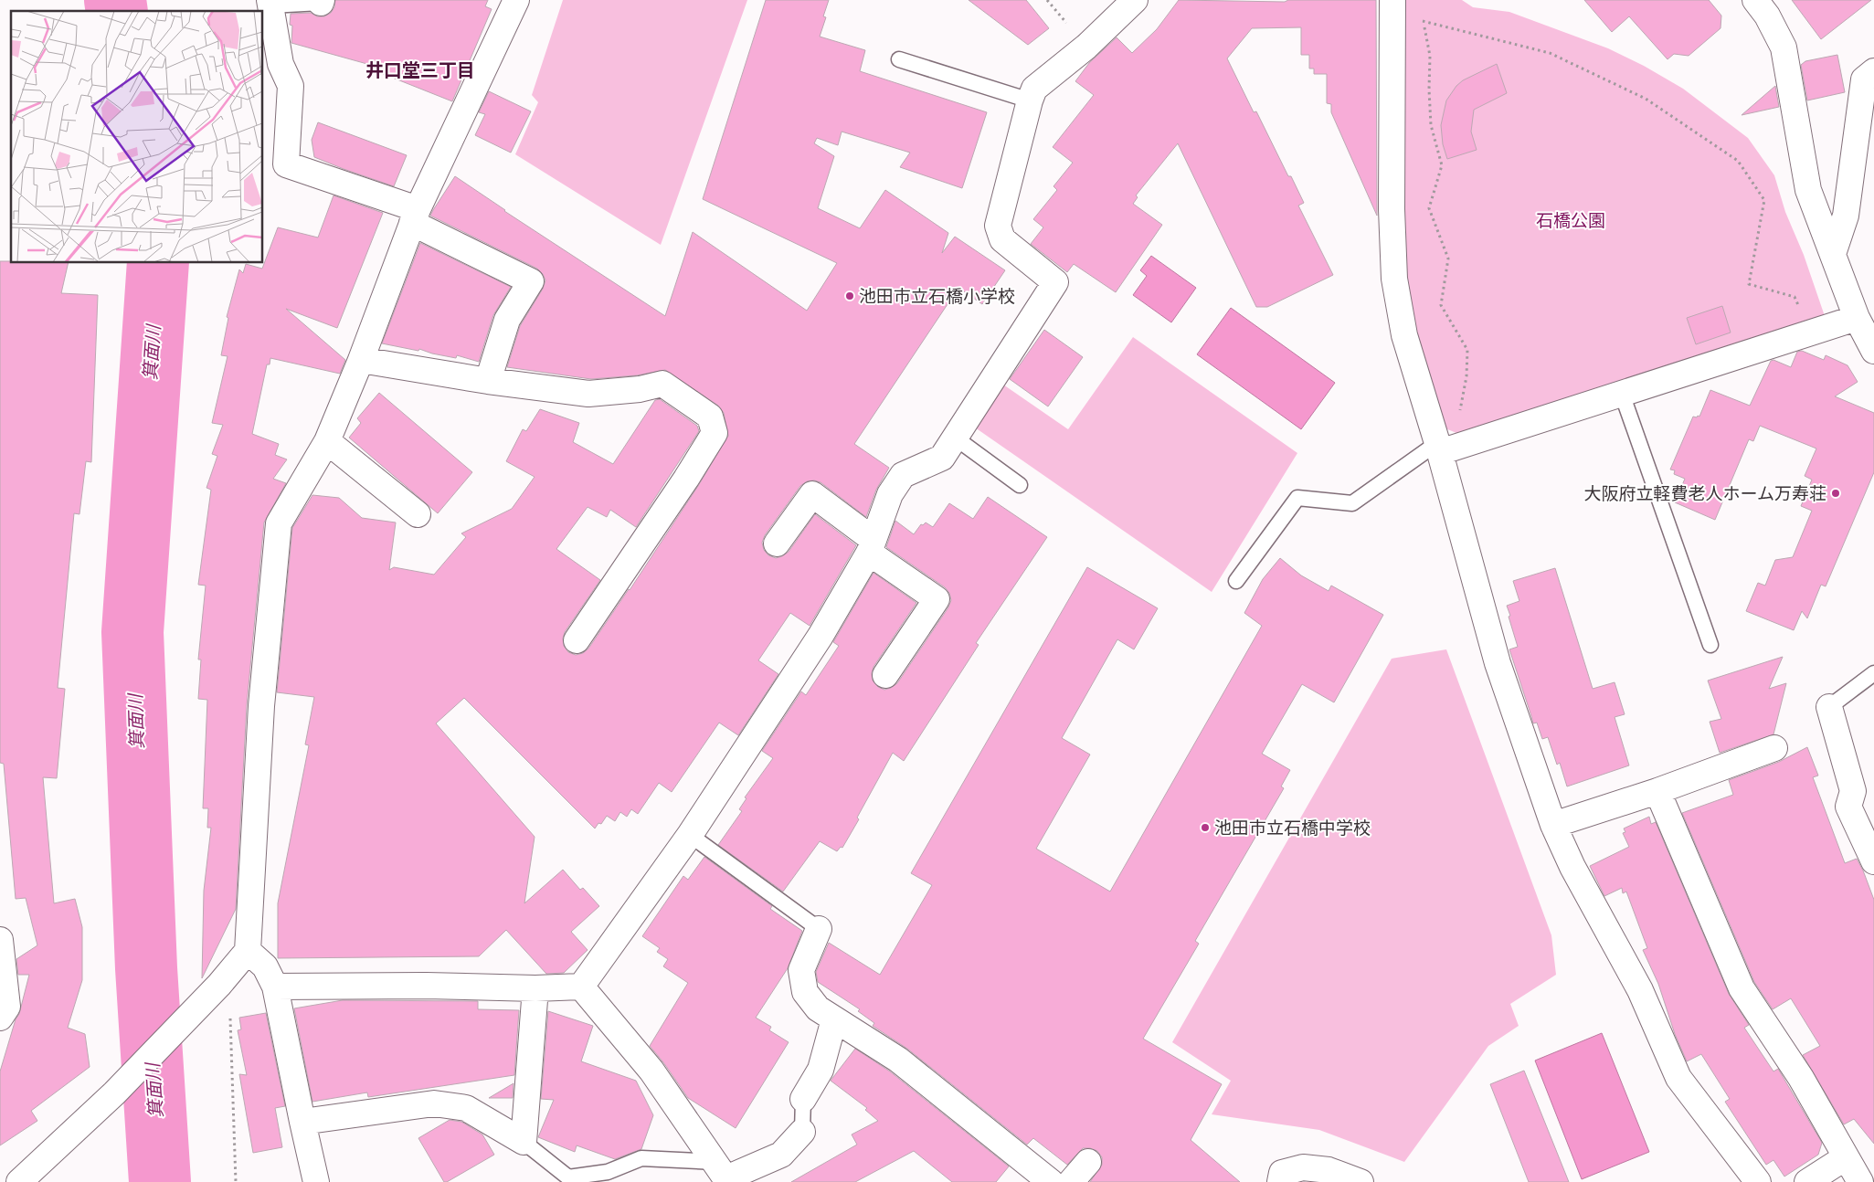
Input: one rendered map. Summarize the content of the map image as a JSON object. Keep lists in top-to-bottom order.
{
  "districts": ["井口堂三丁目"],
  "water": ["箕面川"],
  "parks": ["石橋公園"],
  "places": ["池田市立石橋小学校", "大阪府立軽費老人ホーム万寿荘", "池田市立石橋中学校"]
}
